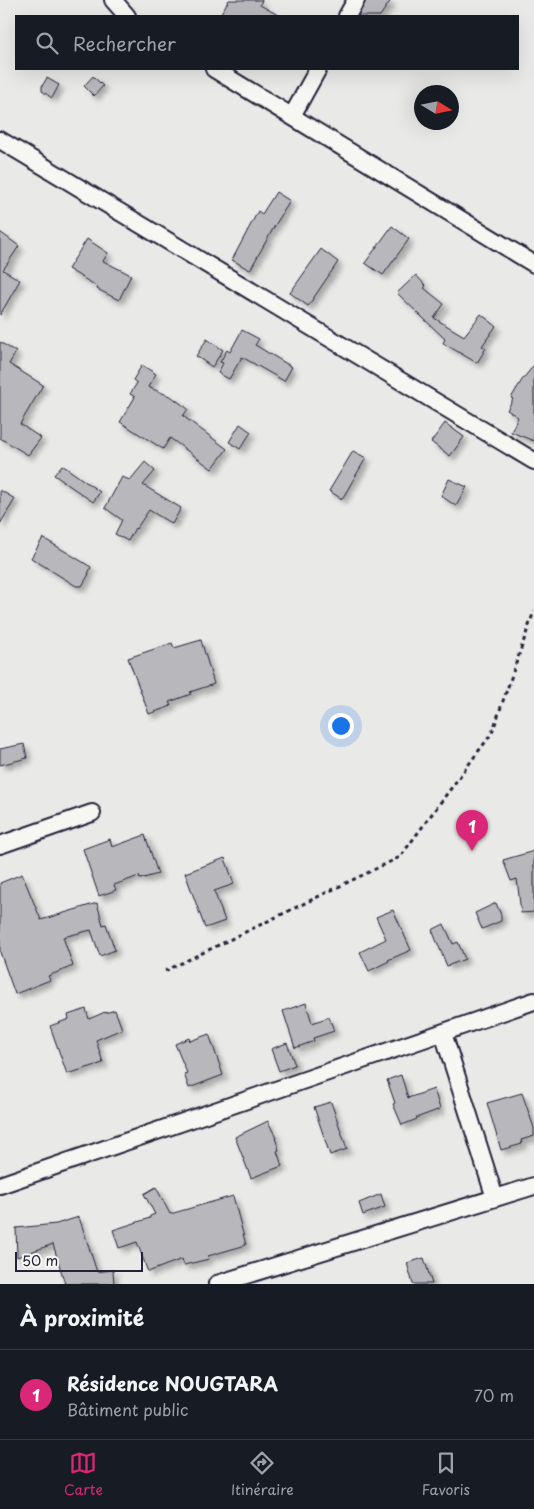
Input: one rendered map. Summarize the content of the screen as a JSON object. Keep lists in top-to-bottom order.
{
  "scale_bar": "50 m",
  "north": "right",
  "page": {
    "search": "Rechercher",
    "pins": "1",
    "scale": "50 m",
    "heading": "À proximité",
    "list": [
      {
        "mark": "1",
        "name": "Résidence NOUGTARA",
        "note": "Bâtiment public",
        "value": "70 m"
      }
    ],
    "nav": ["Carte", "Itinéraire", "Favoris"]
  }
}
